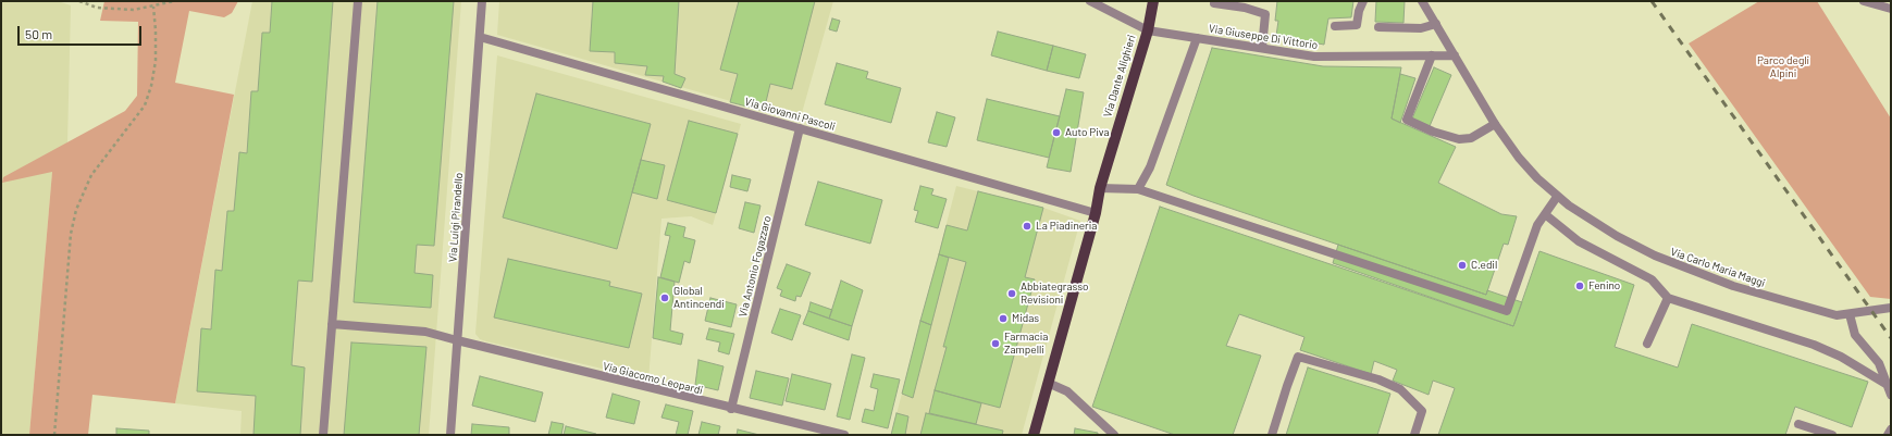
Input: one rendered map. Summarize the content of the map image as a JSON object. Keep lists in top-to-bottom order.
{
  "streets": {
    "main road": ["Via Dante Alighieri"],
    "street": [
      "Via Giuseppe Di Vittorio",
      "Via Giovanni Pascoli",
      "Via Luigi Pirandello",
      "Via Antonio Fogazzaro",
      "Via Carlo Maria Maggi",
      "Via Giacomo Leopardi"
    ]
  },
  "crossings": [
    ["Via Giuseppe Di Vittorio", "Via Dante Alighieri"],
    ["Via Giuseppe Di Vittorio", "Via Carlo Maria Maggi"],
    ["Via Dante Alighieri", "Via Giovanni Pascoli"],
    ["Via Giovanni Pascoli", "Via Luigi Pirandello"],
    ["Via Giovanni Pascoli", "Via Antonio Fogazzaro"],
    ["Via Luigi Pirandello", "Via Giacomo Leopardi"],
    ["Via Antonio Fogazzaro", "Via Giacomo Leopardi"]
  ],
  "parks": ["Parco degli Alpini"],
  "places": [
    "Auto Piva",
    "La Piadineria",
    "C.edil",
    "Fenino",
    "Abbiategrasso Revisioni",
    "Global Antincendi",
    "Midas",
    "Farmacia Zampelli"
  ],
  "scale_bar": "50 m"
}
